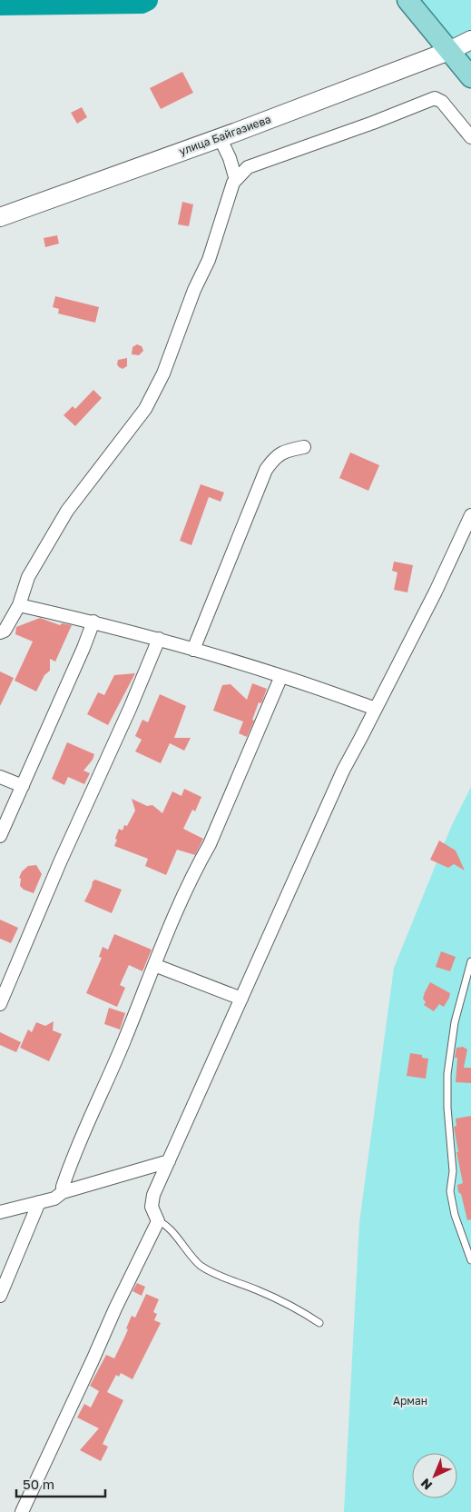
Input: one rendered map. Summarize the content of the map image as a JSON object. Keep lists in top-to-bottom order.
{
  "streets": {
    "main road": ["улица Байгазиева"]
  },
  "parks": ["Арман"],
  "scale_bar": "50 m",
  "north": "bottom left"
}
